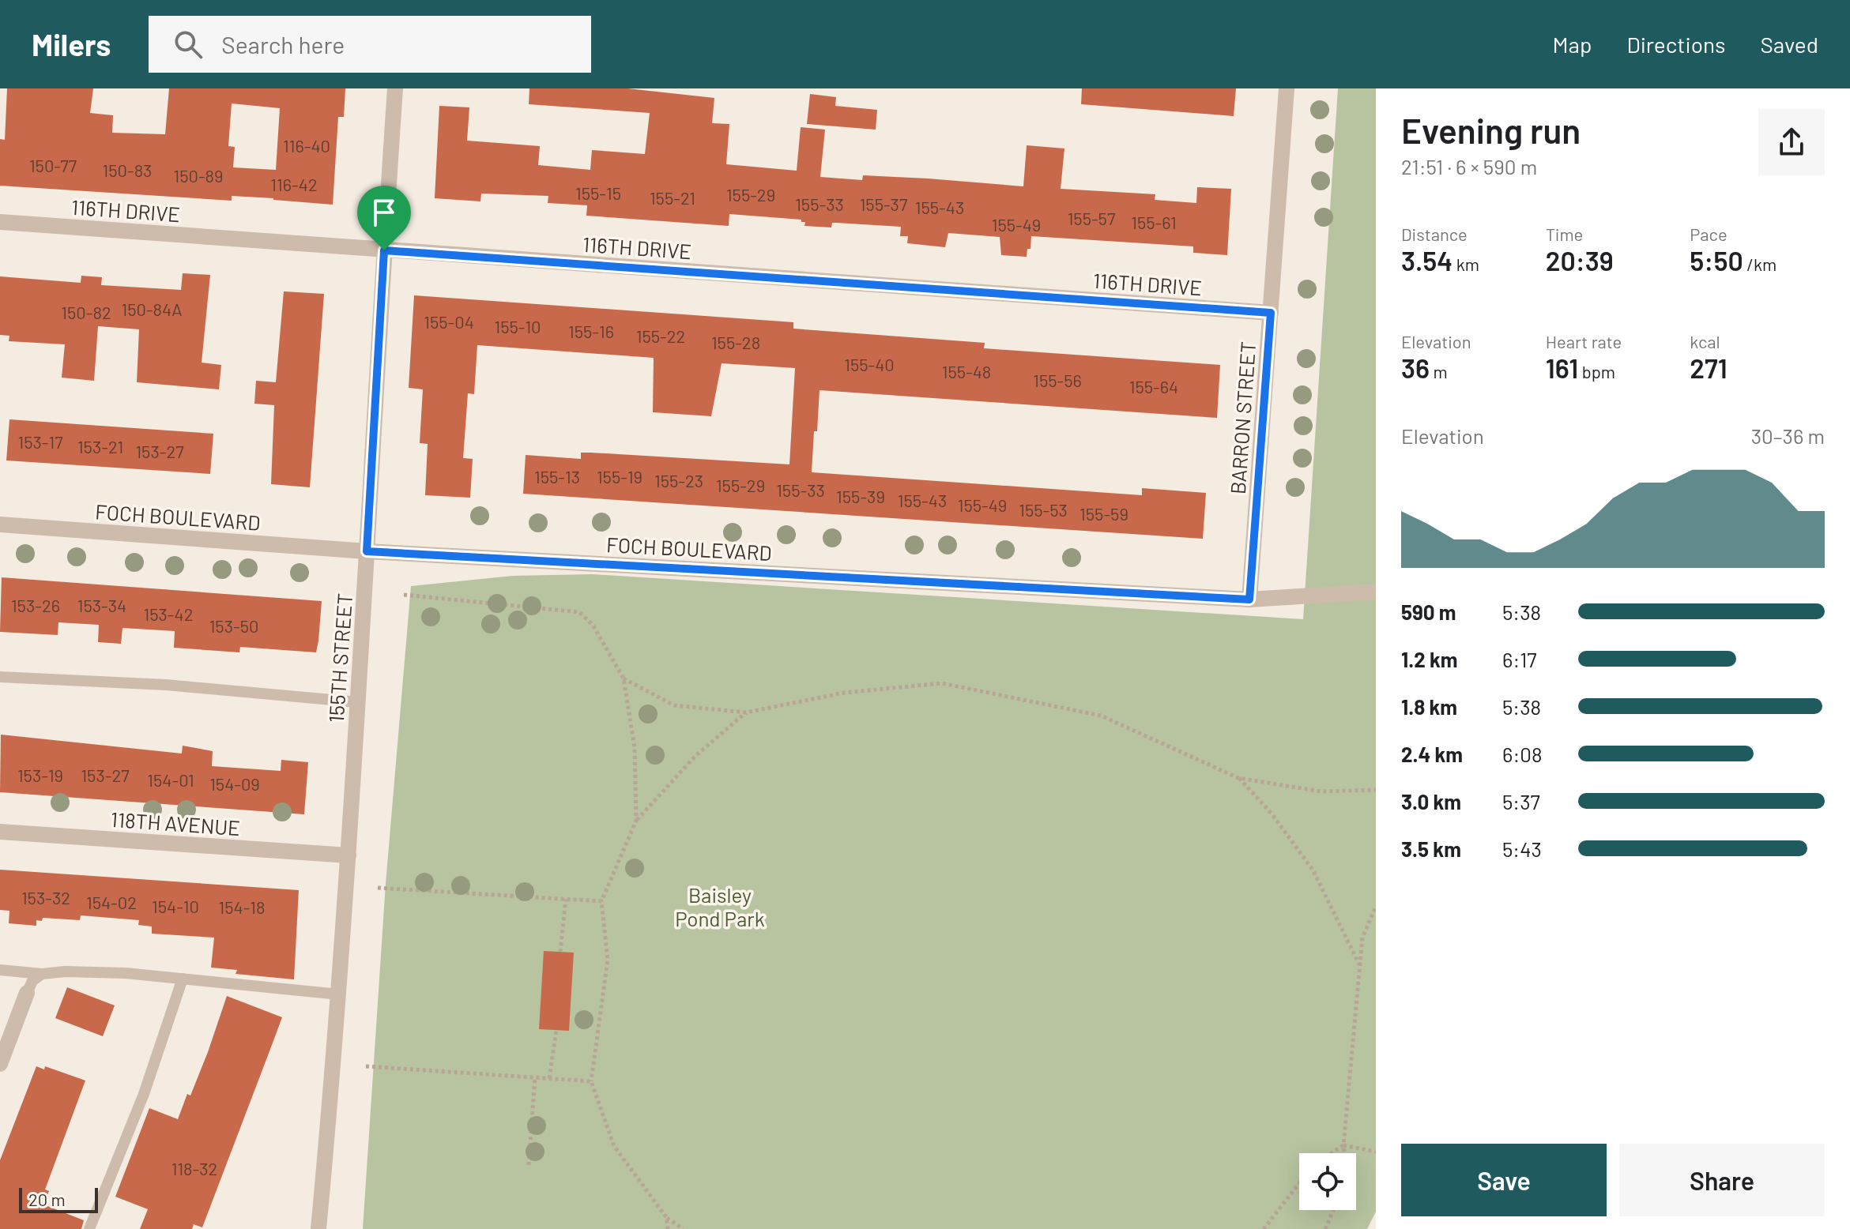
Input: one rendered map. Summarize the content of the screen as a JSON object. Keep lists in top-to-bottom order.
{
  "streets": {
    "street": [
      "116TH DRIVE",
      "BARRON STREET",
      "FOCH BOULEVARD",
      "155TH STREET",
      "118TH AVENUE"
    ]
  },
  "crossings": [
    ["116TH DRIVE", "BARRON STREET"],
    ["116TH DRIVE", "155TH STREET"],
    ["BARRON STREET", "FOCH BOULEVARD"],
    ["FOCH BOULEVARD", "155TH STREET"],
    ["155TH STREET", "118TH AVENUE"]
  ],
  "parks": ["Baisley Pond Park"],
  "house_numbers": [
    "116-40",
    "150-77",
    "150-83",
    "150-89",
    "116-42",
    "155-15",
    "155-29",
    "155-21",
    "155-33",
    "155-37",
    "155-43",
    "155-57",
    "155-61",
    "155-49",
    "150-84A",
    "150-82",
    "155-04",
    "155-10",
    "155-16",
    "155-22",
    "155-28",
    "155-40",
    "155-48",
    "155-56",
    "155-64",
    "153-17",
    "153-21",
    "153-27",
    "155-13",
    "155-19",
    "155-23",
    "155-29",
    "155-33",
    "155-39",
    "155-43",
    "155-49",
    "155-53",
    "155-59",
    "153-26",
    "153-34",
    "153-42",
    "153-50",
    "153-19",
    "153-27",
    "154-01",
    "154-09",
    "153-32",
    "154-02",
    "154-10",
    "154-18",
    "118-32"
  ],
  "scale_bar": "20 m",
  "page": {
    "header": "Milers",
    "search": "Search here",
    "nav": ["Map", "Directions", "Saved"],
    "heading": ["Evening run", "21:51 · 6 × 590 m"],
    "stats": [
      ["Distance", "3.54 km"],
      ["Time", "20:39"],
      ["Pace", "5:50 /km"],
      ["Elevation", "36 m"],
      ["Heart rate", "161 bpm"],
      ["kcal", "271"]
    ],
    "chart": ["Elevation", "30–36 m"],
    "list": [
      {
        "name": "590 m",
        "note": "5:38"
      },
      {
        "name": "1.2 km",
        "note": "6:17"
      },
      {
        "name": "1.8 km",
        "note": "5:38"
      },
      {
        "name": "2.4 km",
        "note": "6:08"
      },
      {
        "name": "3.0 km",
        "note": "5:37"
      },
      {
        "name": "3.5 km",
        "note": "5:43"
      }
    ],
    "buttons": ["Save", "Share"],
    "scale": "20 m"
  }
}
